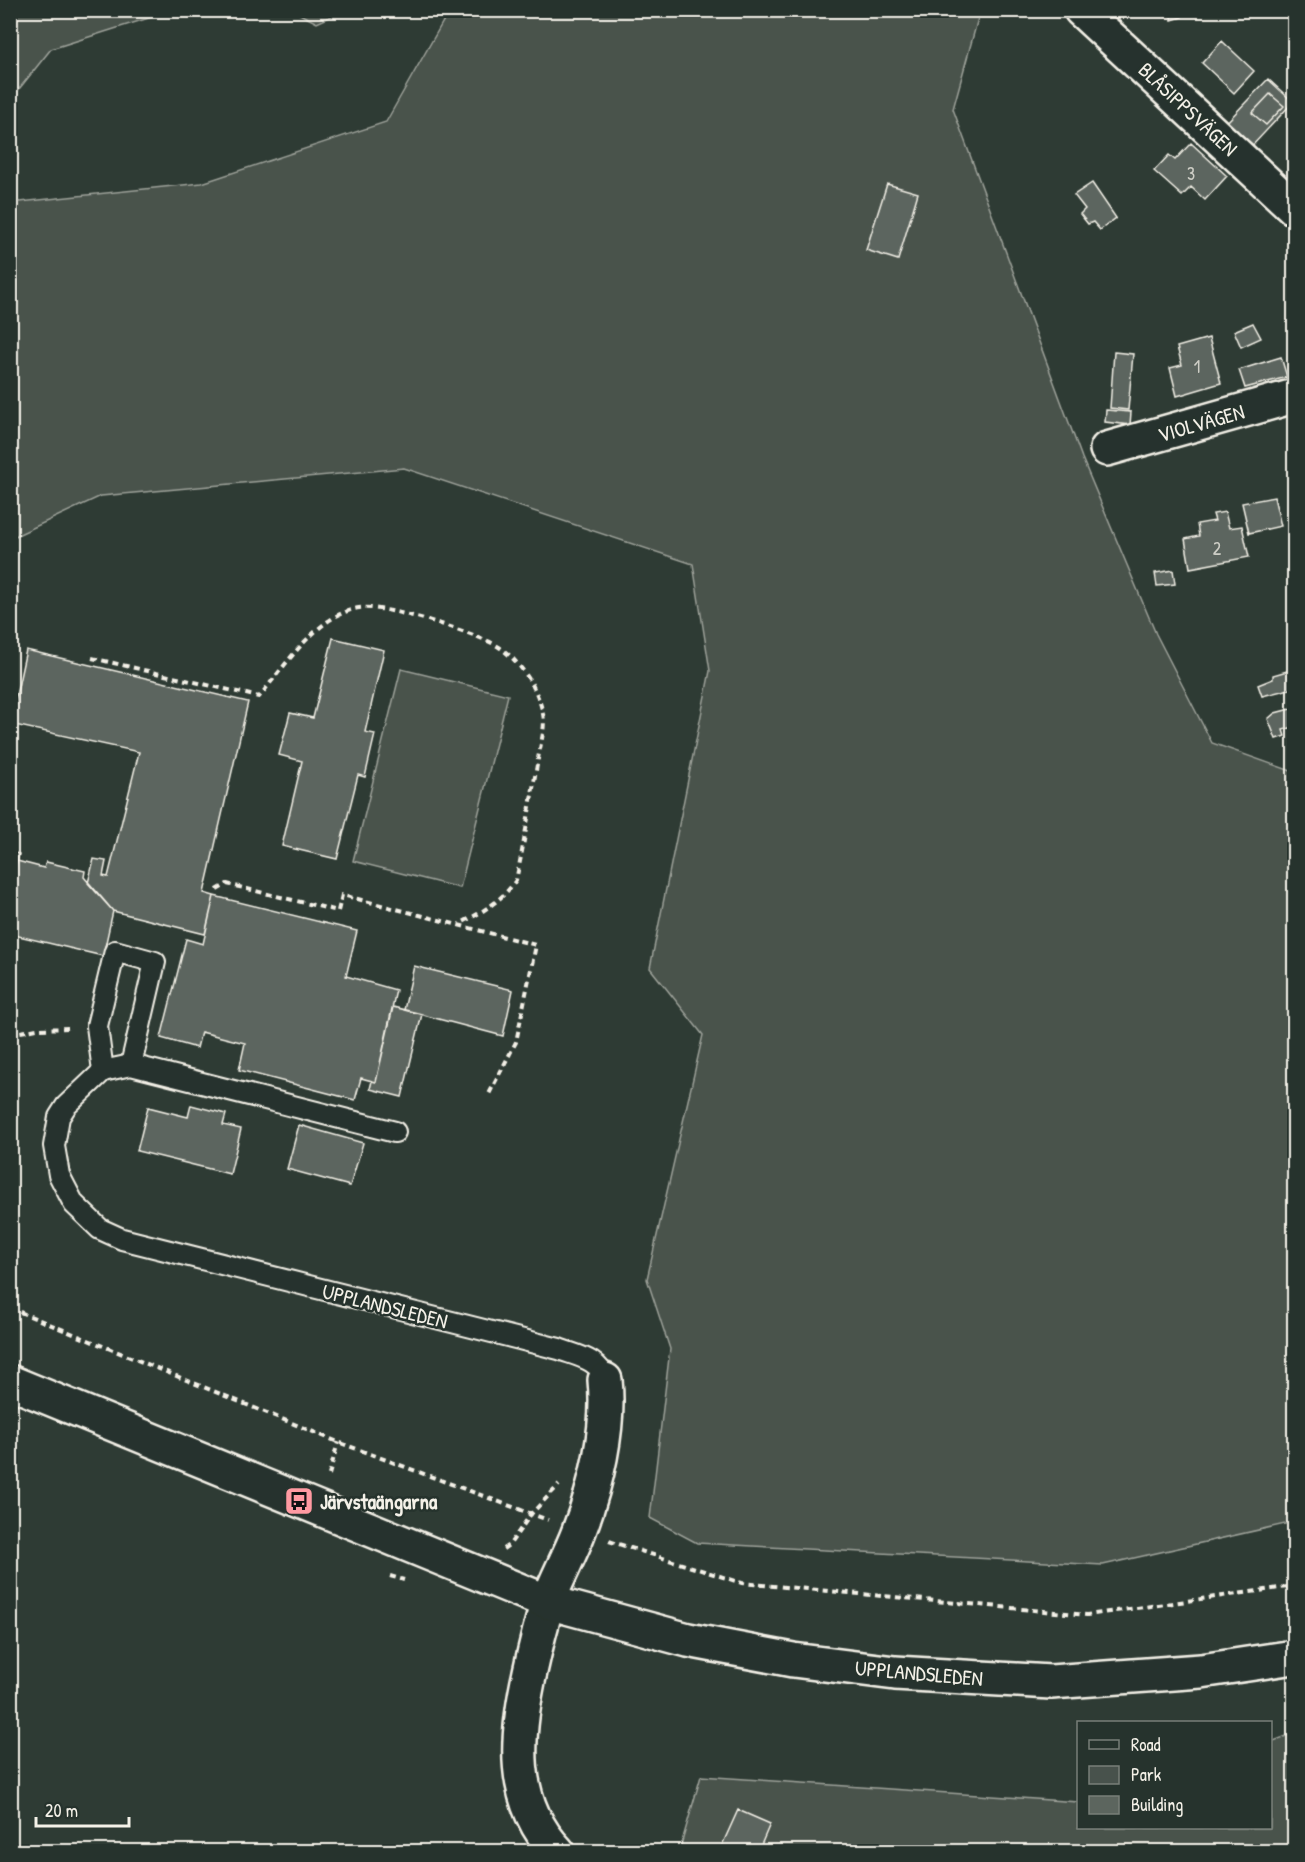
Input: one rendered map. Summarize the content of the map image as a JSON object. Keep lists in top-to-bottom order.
{
  "streets": {
    "street": ["BLÅSIPPSVÄGEN", "VIOLVÄGEN", "UPPLANDSLEDEN"]
  },
  "places": {
    "bus stop": ["Järvstaängarna"]
  },
  "house_numbers": ["3", "1", "2"],
  "legend": ["Road", "Park", "Building"],
  "scale_bar": "20 m"
}
